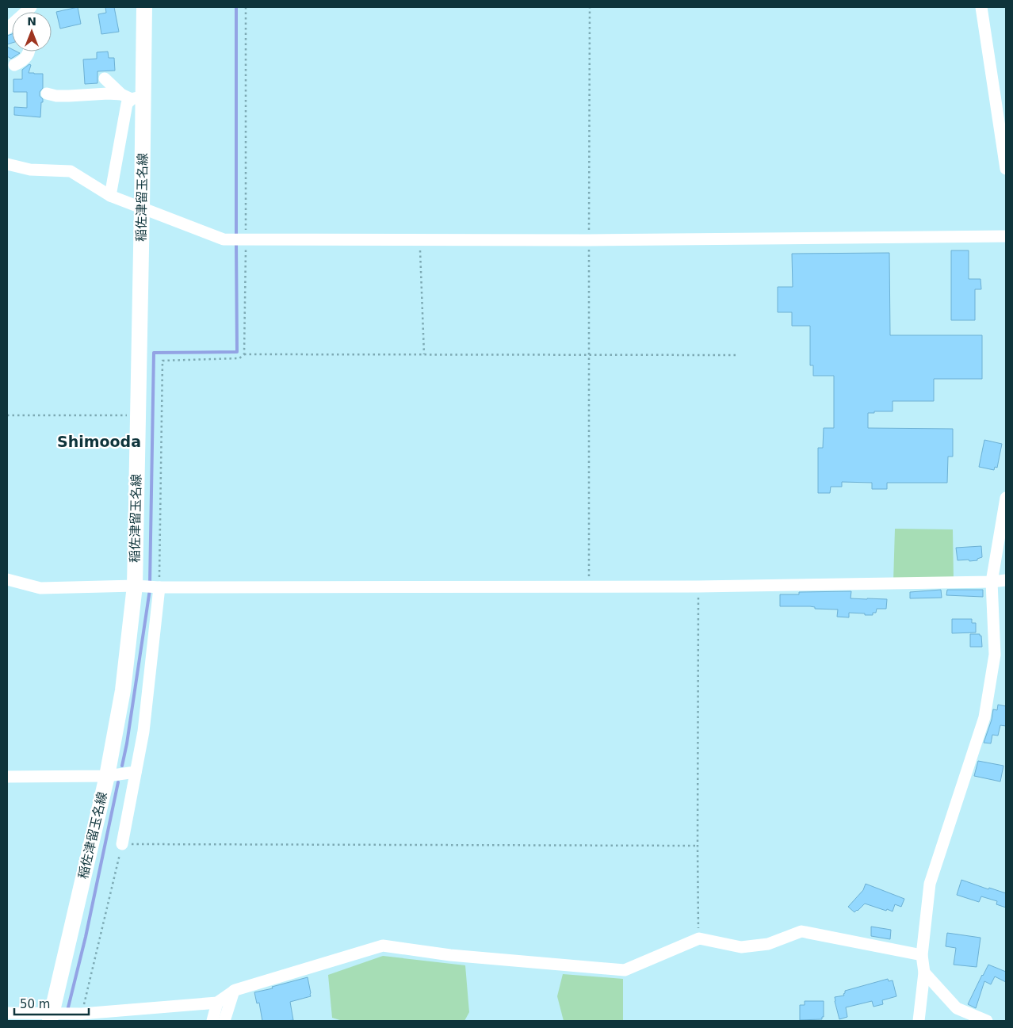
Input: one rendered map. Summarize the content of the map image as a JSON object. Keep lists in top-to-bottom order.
{
  "streets": {
    "main road": ["稲佐津留玉名線"]
  },
  "districts": ["Shimooda"],
  "scale_bar": "50 m",
  "north": "top"
}
